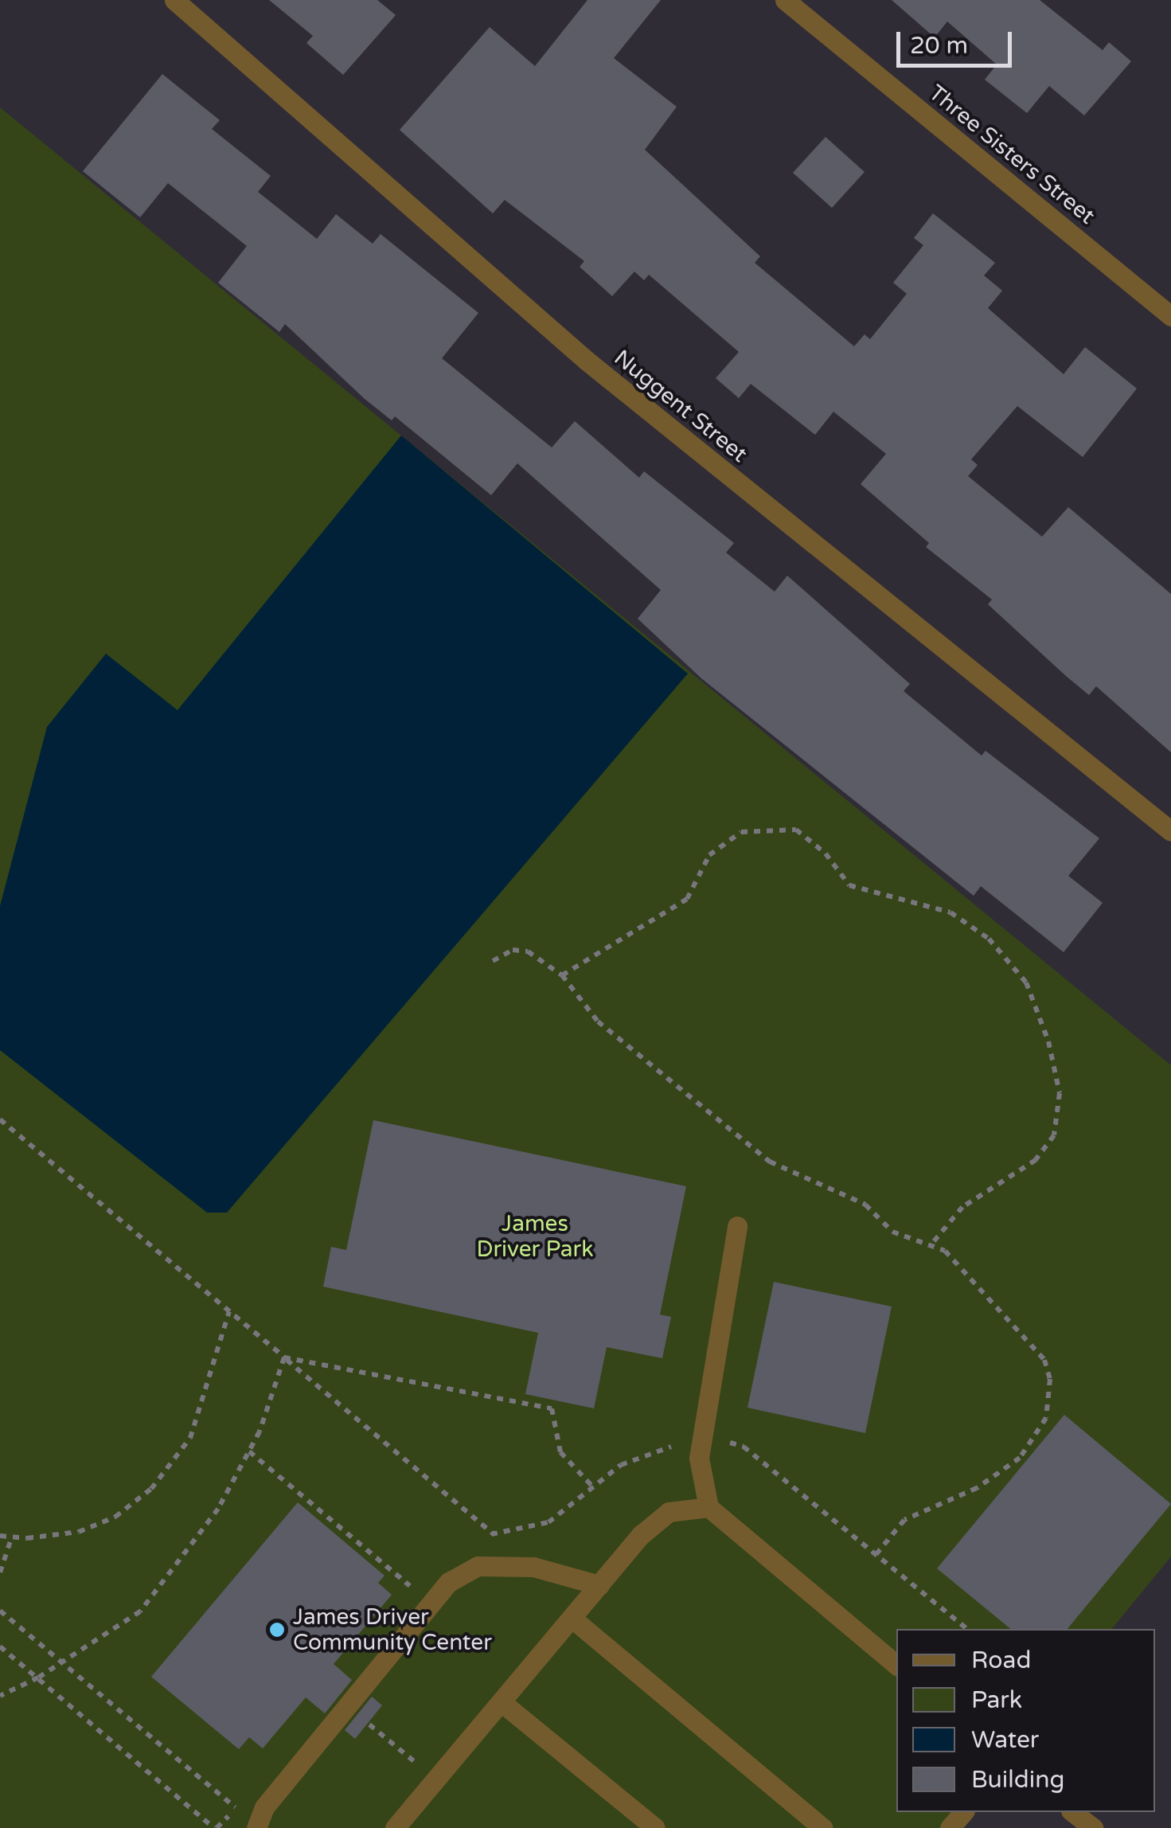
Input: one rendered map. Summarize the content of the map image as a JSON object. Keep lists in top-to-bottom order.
{
  "streets": {
    "street": ["Three Sisters Street", "Nuggent Street"]
  },
  "parks": ["James Driver Park"],
  "places": ["James Driver Community Center"],
  "legend": [
    "Road",
    "Park",
    "Water",
    "Building"
  ],
  "scale_bar": "20 m"
}
